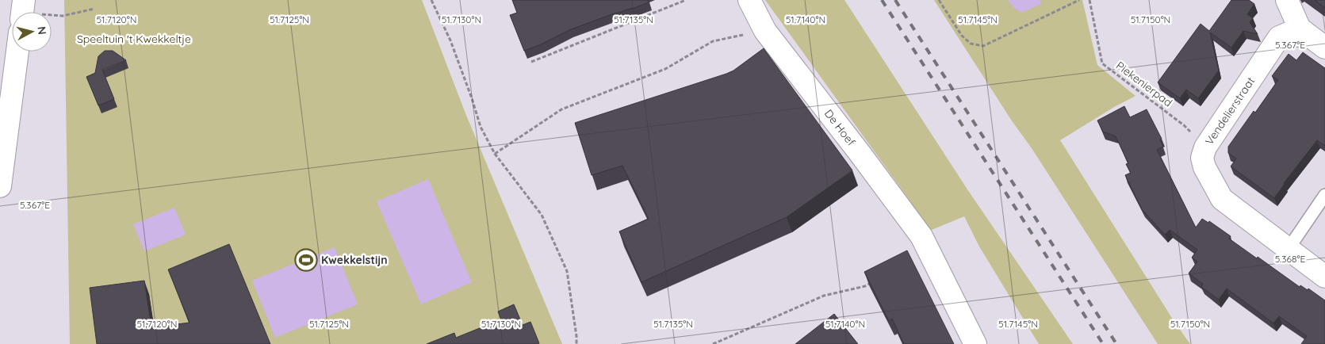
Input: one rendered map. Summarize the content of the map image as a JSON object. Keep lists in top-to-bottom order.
{
  "streets": {
    "street": ["Vendelierstraat", "De Hoef"],
    "path": ["Piekenierpad"]
  },
  "crossings": [
    ["Piekenierpad", "Vendelierstraat"]
  ],
  "parks": ["Speeltuin 't Kwekkeltje"],
  "places": {
    "sports": ["Kwekkelstijn"]
  },
  "north": "right",
  "coordinates": [
    "51.7120°N",
    "51.7125°N",
    "51.7130°N",
    "51.7135°N",
    "51.7140°N",
    "51.7145°N",
    "51.7150°N",
    "5.367°E",
    "5.368°E"
  ]
}
